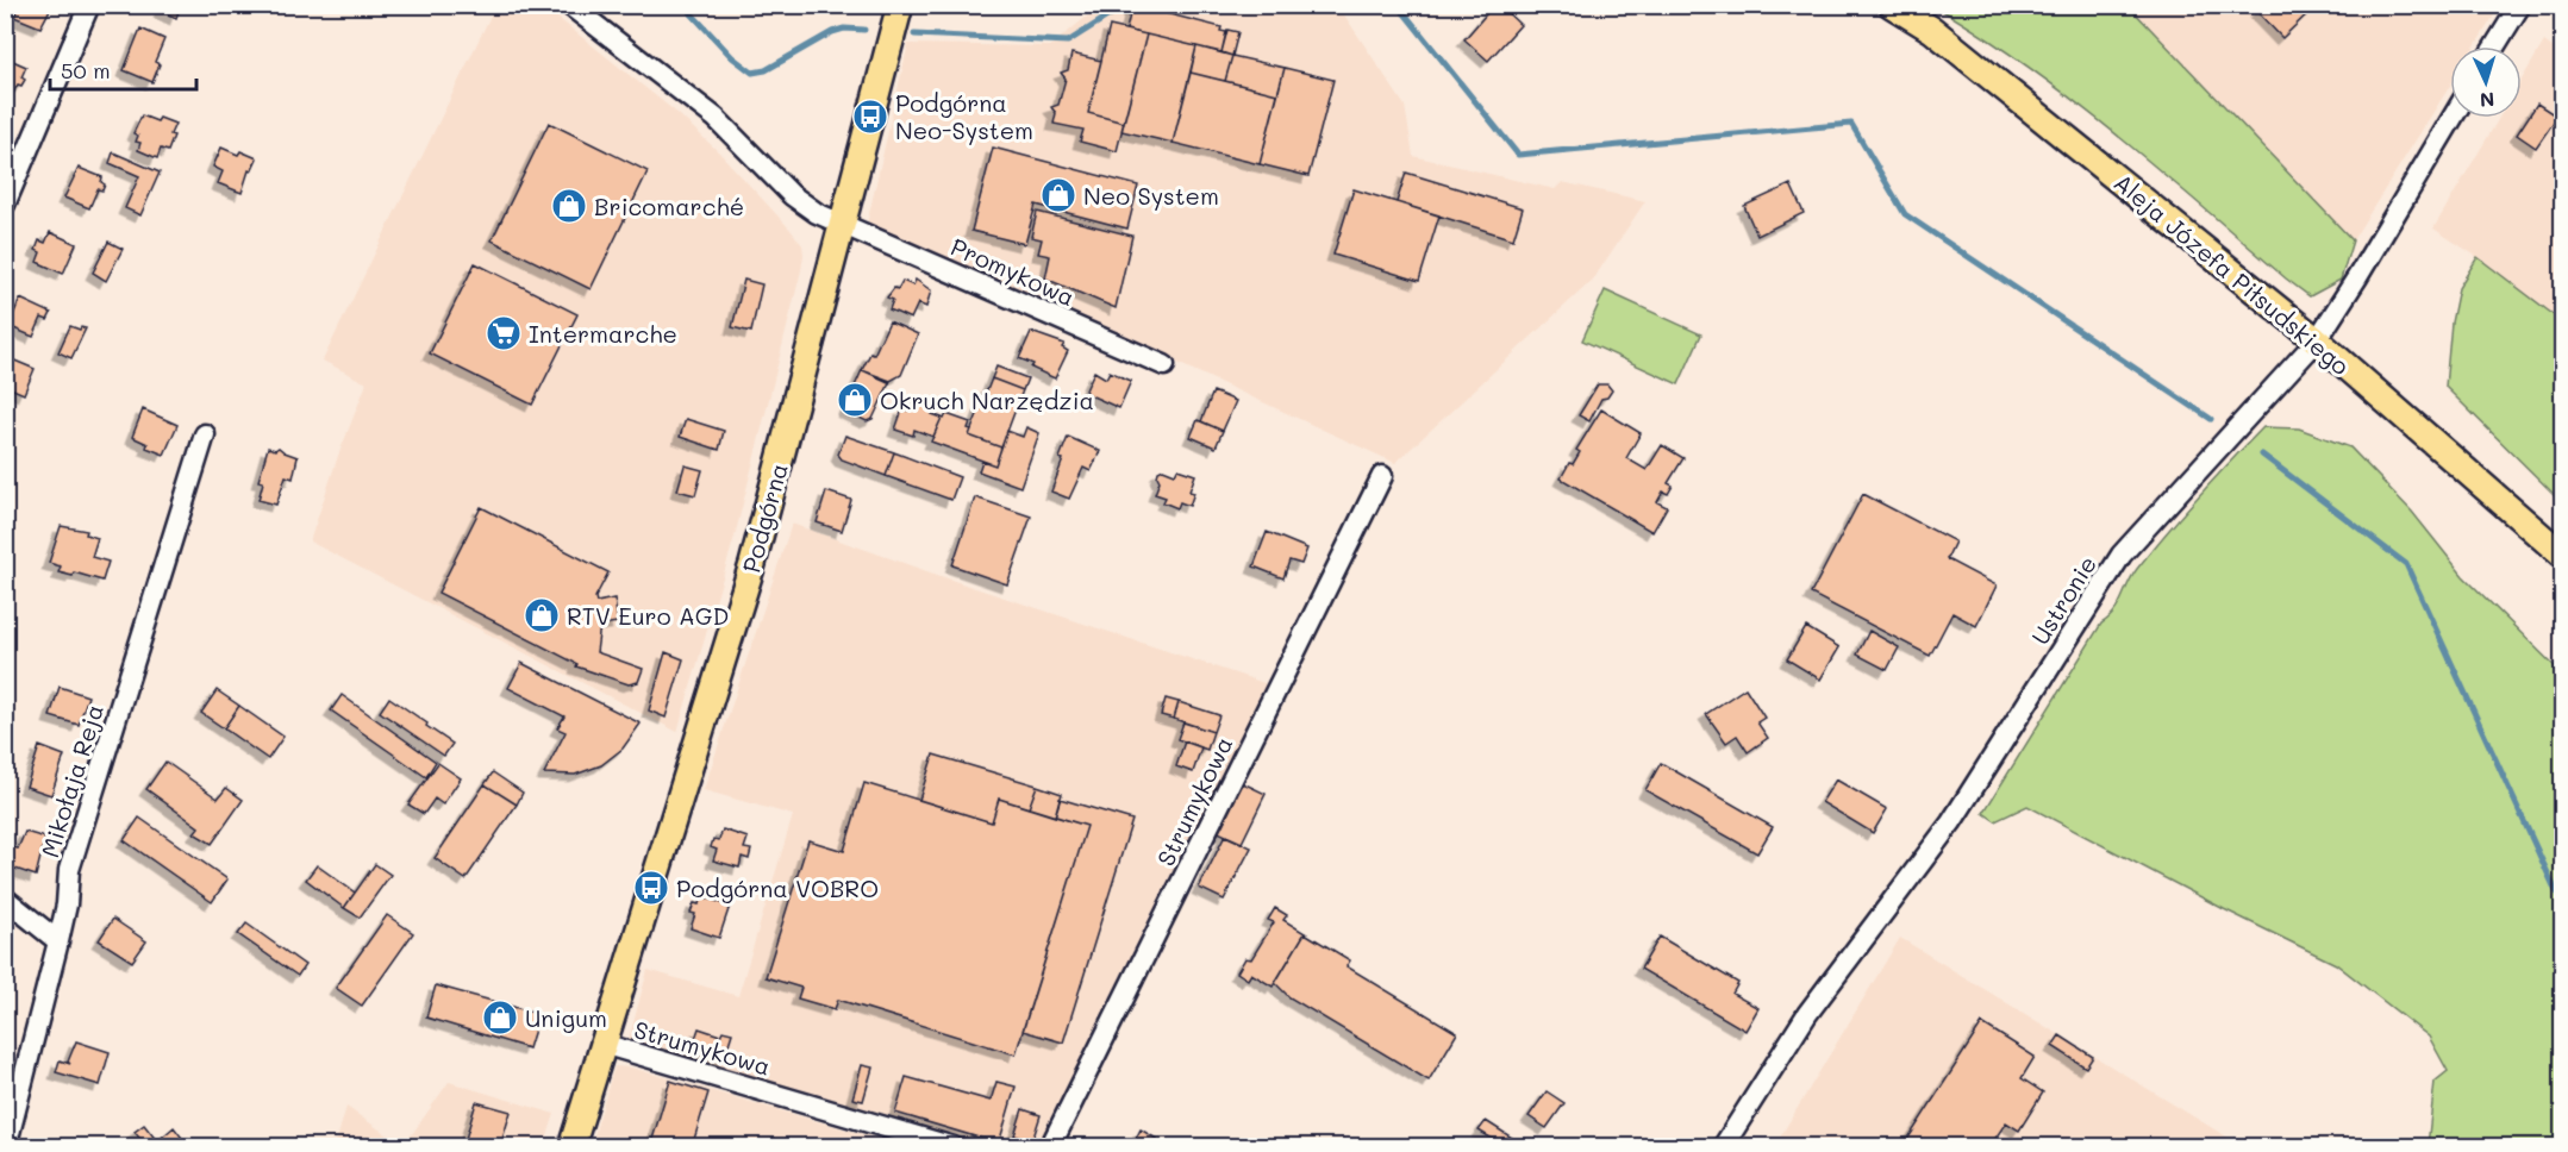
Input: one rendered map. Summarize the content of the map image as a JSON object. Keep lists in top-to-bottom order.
{
  "streets": {
    "main road": ["Aleja Józefa Piłsudskiego", "Podgórna"],
    "street": [
      "Promykowa",
      "Ustronie",
      "Mikołaja Reja",
      "Strumykowa"
    ]
  },
  "crossings": [
    ["Promykowa", "Podgórna"],
    ["Aleja Józefa Piłsudskiego", "Ustronie"],
    ["Podgórna", "Strumykowa"]
  ],
  "places": {
    "bus stop": ["Podgórna Neo-System", "Podgórna VOBRO"],
    "shop": [
      "Neo System",
      "Bricomarché",
      "Okruch Narzędzia",
      "RTV Euro AGD",
      "Unigum"
    ],
    "supermarket": ["Intermarche"]
  },
  "scale_bar": "50 m",
  "north": "bottom"
}
